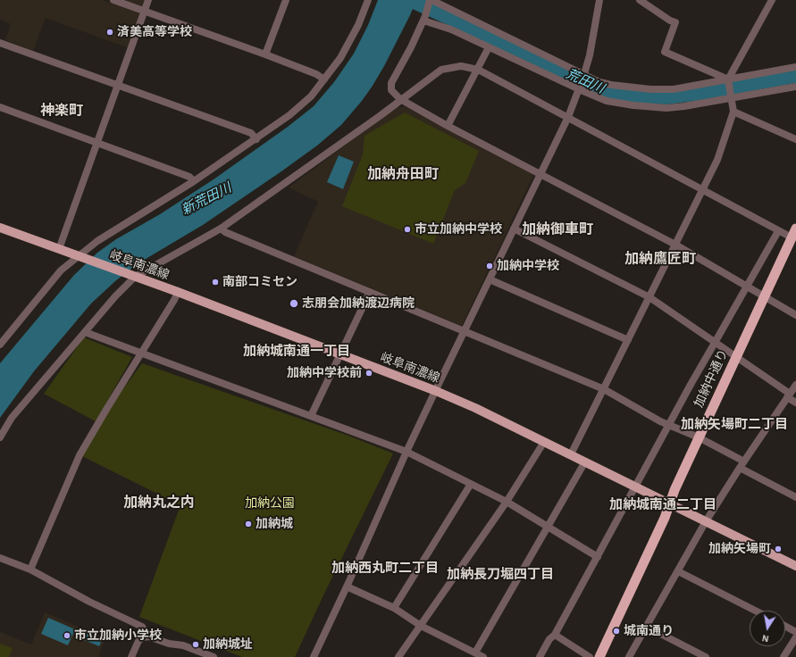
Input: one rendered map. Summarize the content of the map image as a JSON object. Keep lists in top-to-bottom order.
{
  "streets": {
    "highway": ["加納中通り"],
    "main road": ["岐阜南濃線"]
  },
  "crossings": [
    ["岐阜南濃線", "加納中通り"]
  ],
  "districts": [
    "神楽町",
    "加納舟田町",
    "加納御車町",
    "加納鷹匠町",
    "加納城南通一丁目",
    "加納矢場町二丁目",
    "加納丸之内",
    "加納城南通二丁目",
    "加納西丸町二丁目",
    "加納長刀堀四丁目"
  ],
  "water": ["荒田川", "新荒田川"],
  "parks": ["加納公園"],
  "places": [
    "済美高等学校",
    "市立加納中学校",
    "加納中学校",
    "南部コミセン",
    "志朋会加納渡辺病院",
    "加納中学校前",
    "加納城",
    "加納矢場町",
    "城南通り",
    "市立加納小学校",
    "加納城址"
  ],
  "north": "bottom"
}
